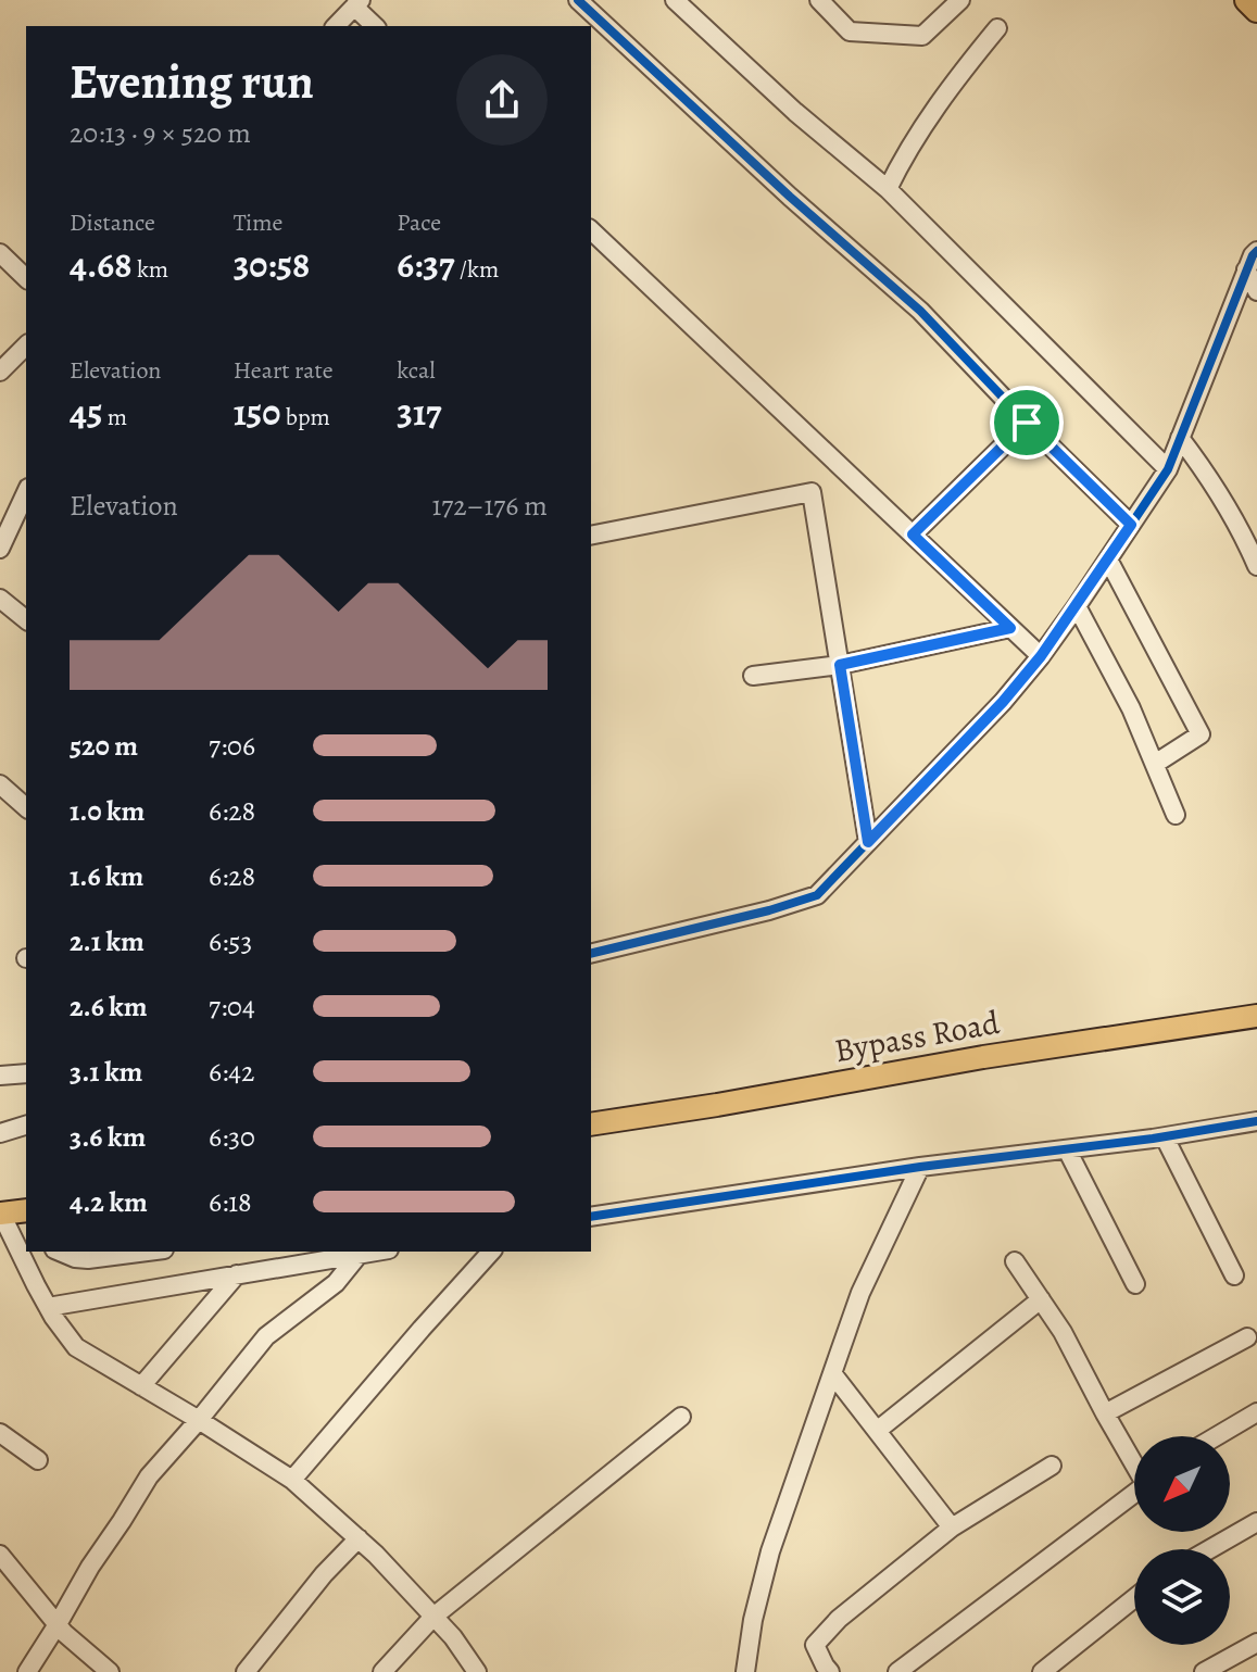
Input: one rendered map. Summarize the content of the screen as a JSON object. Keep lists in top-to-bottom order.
{
  "streets": {
    "main road": ["Bypass Road"]
  },
  "north": "bottom left",
  "page": {
    "heading": ["Evening run", "20:13 · 9 × 520 m"],
    "stats": [
      ["Distance", "4.68 km"],
      ["Time", "30:58"],
      ["Pace", "6:37 /km"],
      ["Elevation", "45 m"],
      ["Heart rate", "150 bpm"],
      ["kcal", "317"]
    ],
    "chart": ["Elevation", "172–176 m"],
    "list": [
      {
        "name": "520 m",
        "note": "7:06"
      },
      {
        "name": "1.0 km",
        "note": "6:28"
      },
      {
        "name": "1.6 km",
        "note": "6:28"
      },
      {
        "name": "2.1 km",
        "note": "6:53"
      },
      {
        "name": "2.6 km",
        "note": "7:04"
      },
      {
        "name": "3.1 km",
        "note": "6:42"
      },
      {
        "name": "3.6 km",
        "note": "6:30"
      },
      {
        "name": "4.2 km",
        "note": "6:18"
      }
    ]
  }
}
